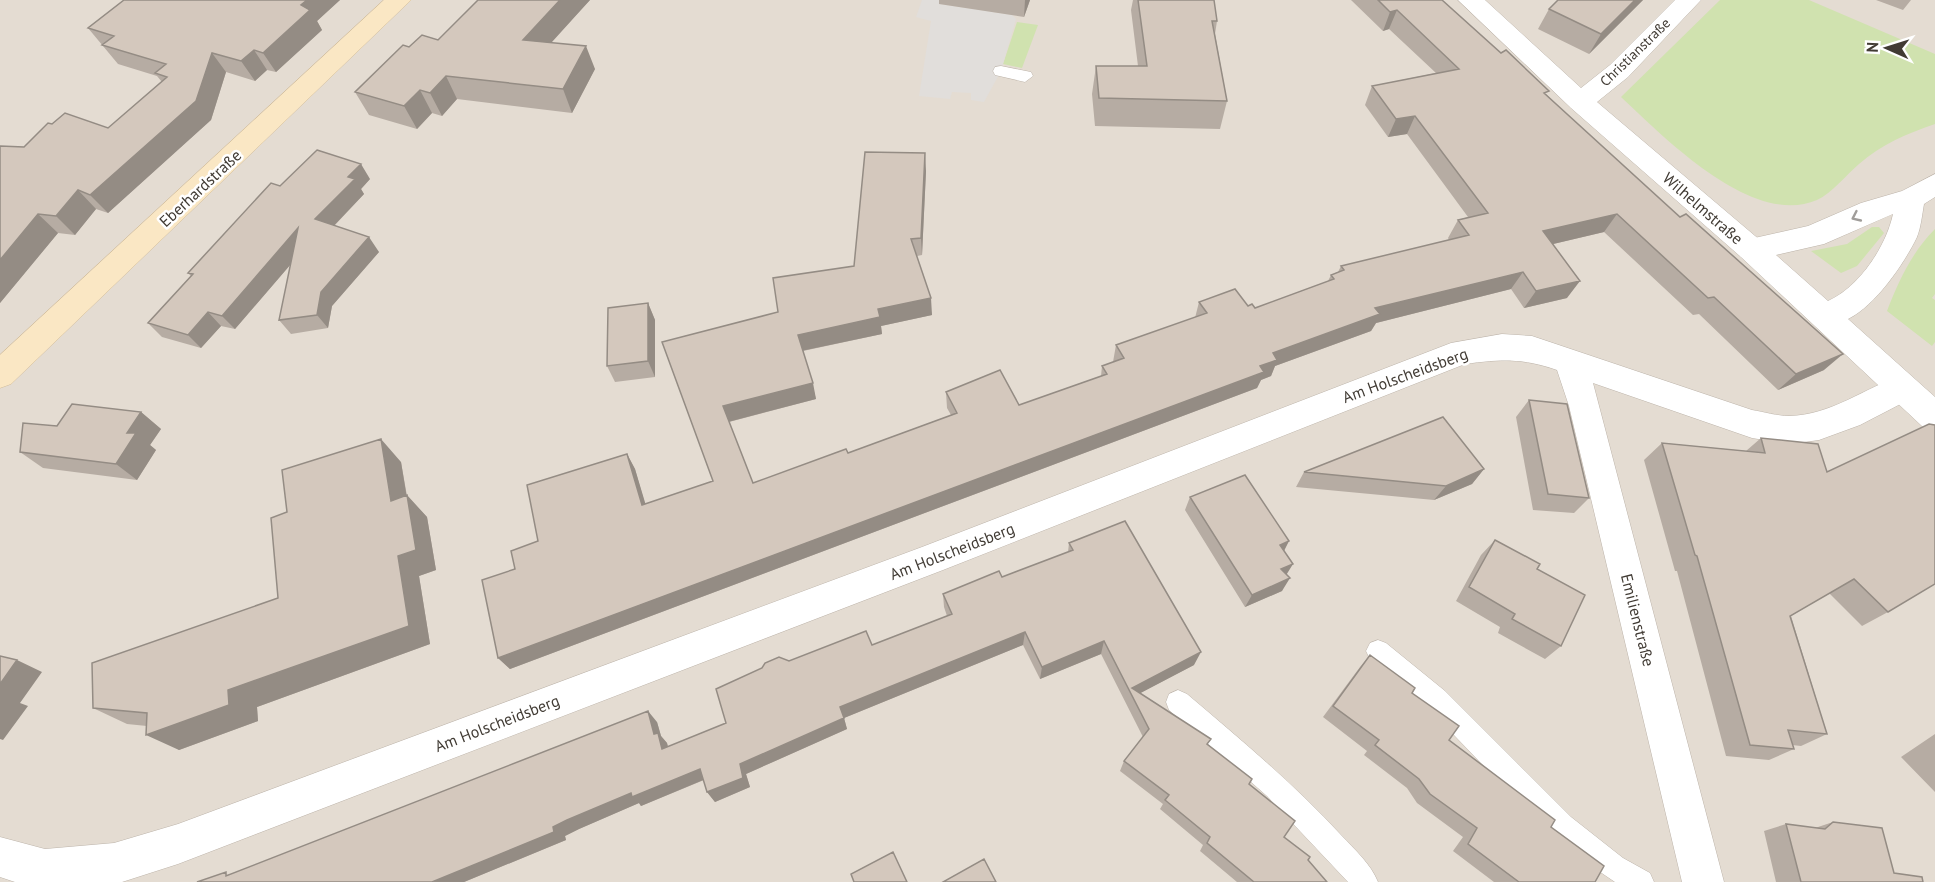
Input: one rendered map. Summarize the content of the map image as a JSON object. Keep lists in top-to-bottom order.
{
  "streets": {
    "main road": ["Eberhardstraße"],
    "street": [
      "Christianstraße",
      "Wilhelmstraße",
      "Am Holscheidsberg",
      "Emilienstraße"
    ]
  },
  "crossings": [
    ["Christianstraße", "Wilhelmstraße"],
    ["Wilhelmstraße", "Am Holscheidsberg"],
    ["Am Holscheidsberg", "Emilienstraße"]
  ],
  "north": "left"
}
